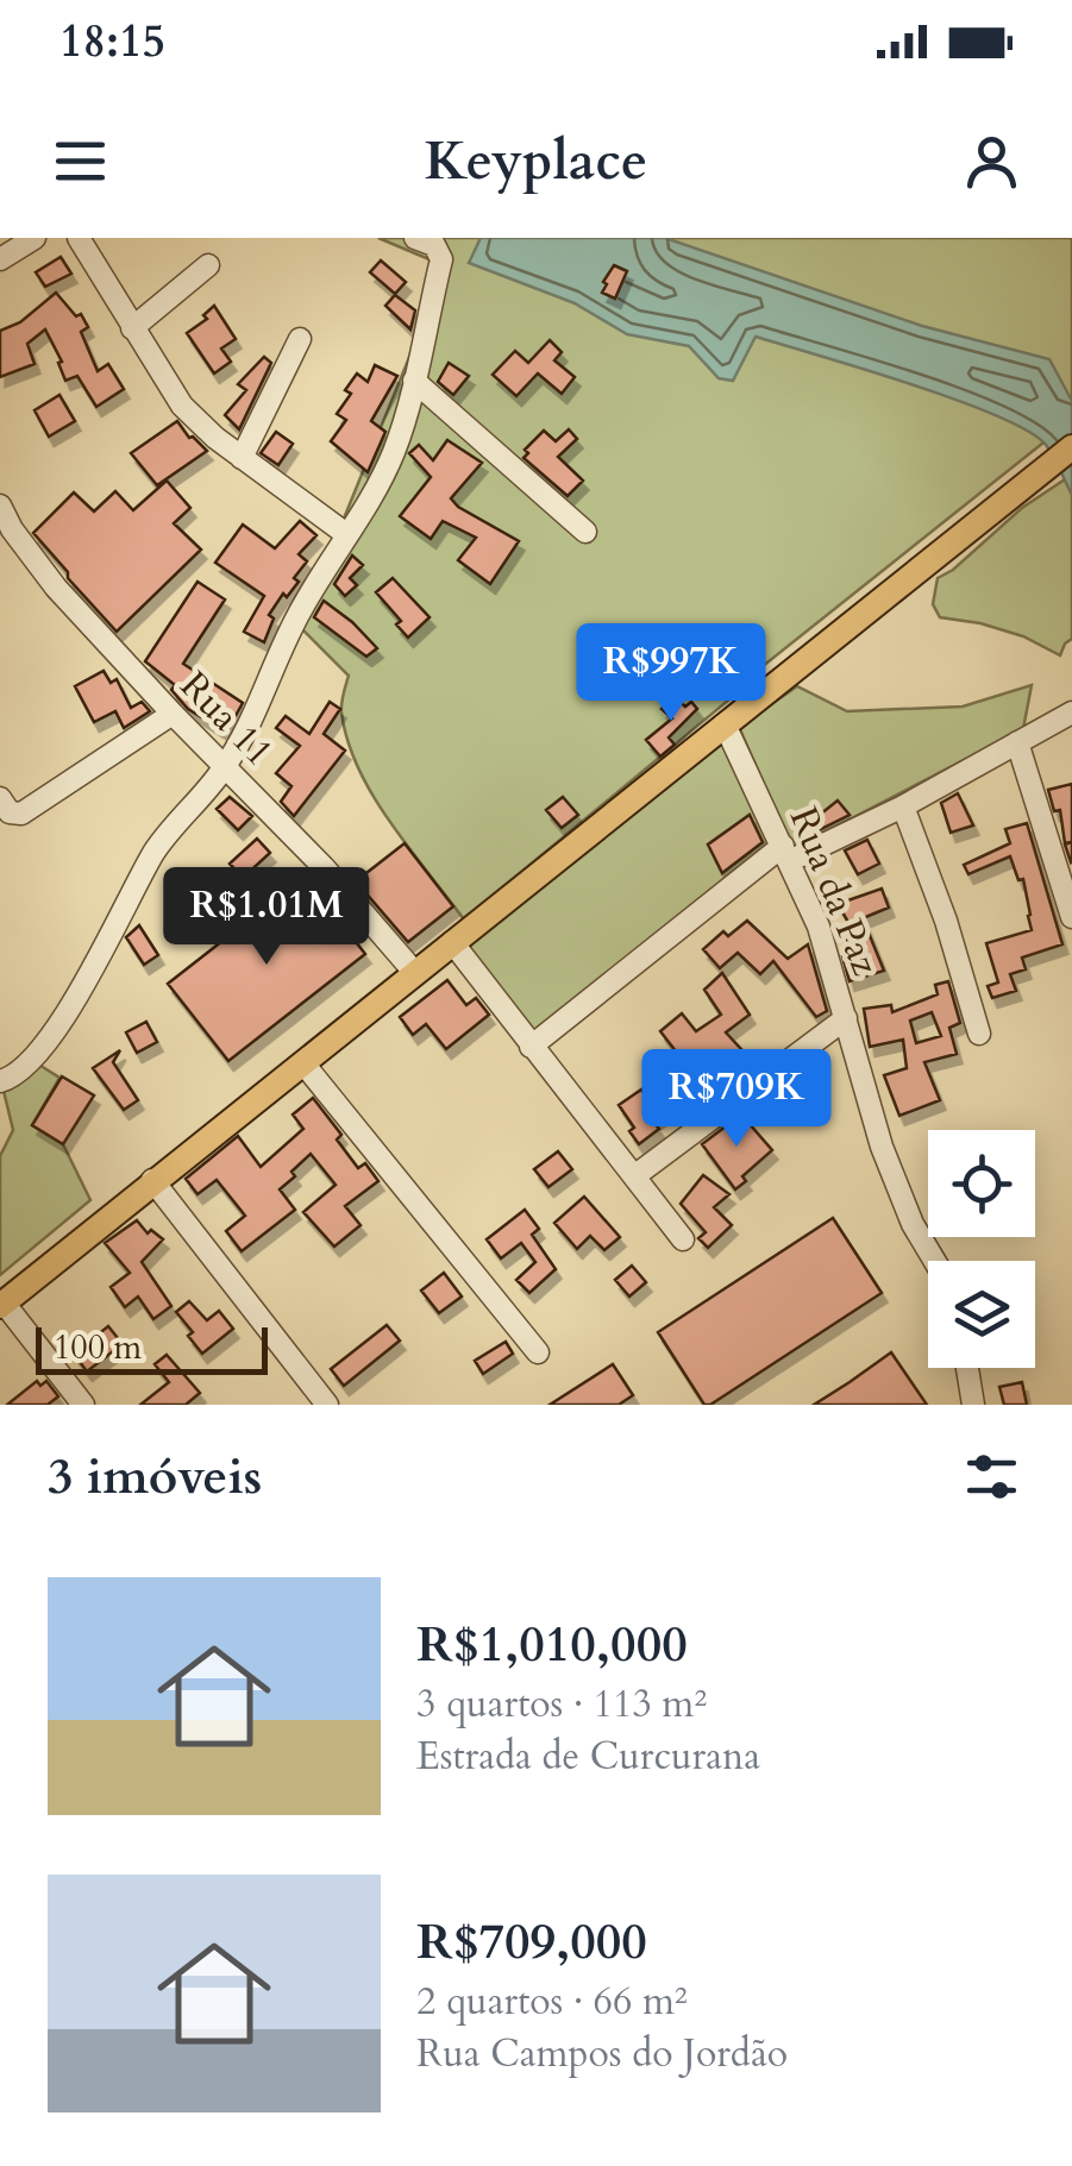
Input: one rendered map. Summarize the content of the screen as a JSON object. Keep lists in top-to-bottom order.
{
  "streets": {
    "street": ["Rua 11", "Rua da Paz"]
  },
  "scale_bar": "100 m",
  "page": {
    "status": "18:15",
    "header": "Keyplace",
    "price": ["R$997K", "R$1.01M", "R$709K"],
    "scale": "100 m",
    "heading": "3 imóveis",
    "list": [
      {
        "name": "R$1,010,000",
        "note": "3 quartos · 113 m² · Estrada de Curcurana"
      },
      {
        "name": "R$709,000",
        "note": "2 quartos · 66 m² · Rua Campos do Jordão"
      }
    ]
  }
}
